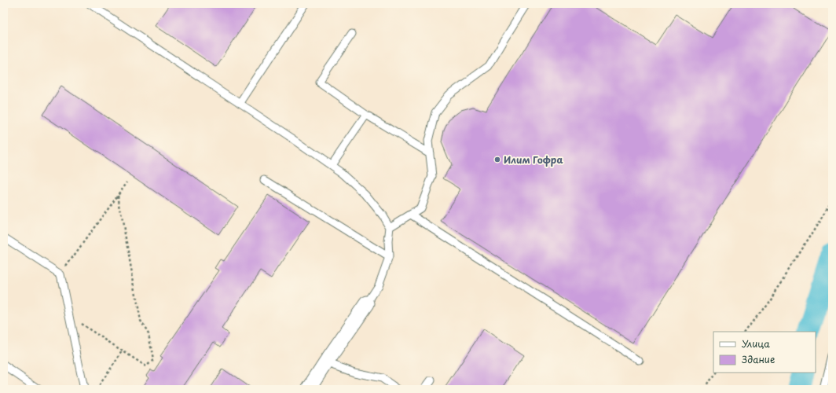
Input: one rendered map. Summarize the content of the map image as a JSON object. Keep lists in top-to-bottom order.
{
  "places": ["Илим Гофра"],
  "legend": ["Улица", "Здание"]
}
